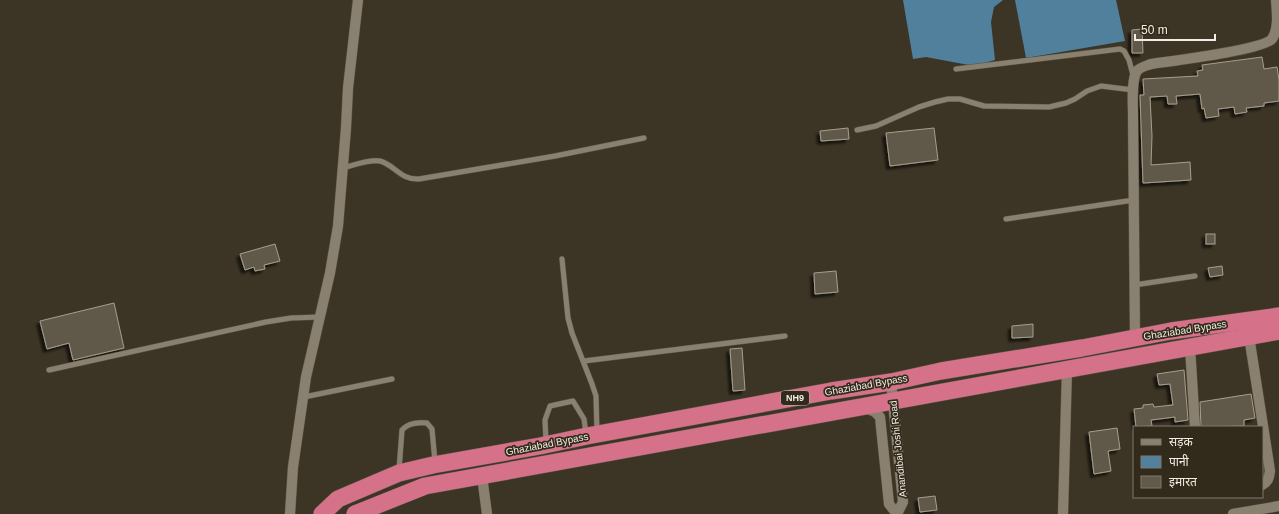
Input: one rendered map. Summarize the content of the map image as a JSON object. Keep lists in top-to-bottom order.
{
  "streets": {
    "highway": ["Ghaziabad Bypass", "NH9"],
    "street": ["Anandibai Joshi Road"]
  },
  "crossings": [
    ["Ghaziabad Bypass", "Anandibai Joshi Road"]
  ],
  "legend": ["सड़क", "पानी", "इमारत"],
  "scale_bar": "50 m"
}
